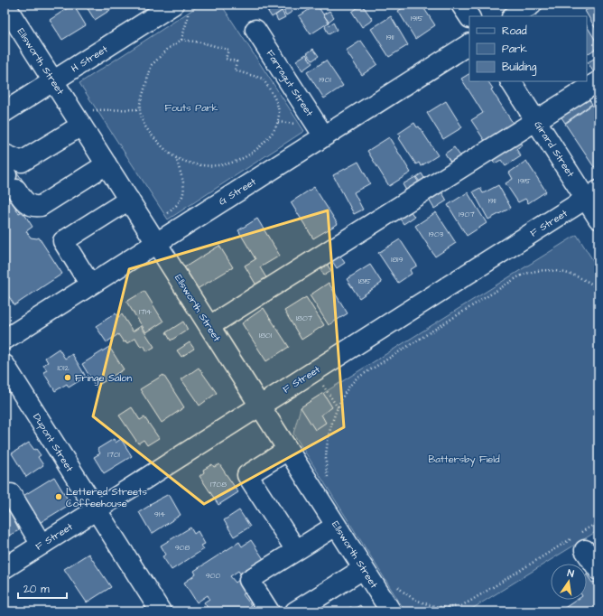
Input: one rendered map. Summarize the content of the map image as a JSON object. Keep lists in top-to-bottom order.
{
  "streets": {
    "street": [
      "H Street",
      "Ellsworth Street",
      "Farragut Street",
      "Girard Street",
      "G Street",
      "F Street",
      "Dupont Street"
    ]
  },
  "crossings": [
    ["H Street", "Ellsworth Street"],
    ["Ellsworth Street", "G Street"],
    ["Ellsworth Street", "F Street"],
    ["Farragut Street", "G Street"],
    ["Girard Street", "F Street"],
    ["F Street", "Dupont Street"]
  ],
  "parks": ["Fouts Park", "Battersby Field"],
  "places": ["Fringe Salon", "Lettered Streets Coffeehouse"],
  "house_numbers": [
    "1915",
    "1911",
    "1901",
    "1915",
    "1911",
    "1907",
    "1903",
    "1819",
    "1815",
    "1714",
    "1807",
    "1801",
    "1012",
    "1701",
    "1708",
    "914",
    "908",
    "900"
  ],
  "legend": ["Road", "Park", "Building"],
  "scale_bar": "20 m",
  "north": "top"
}
